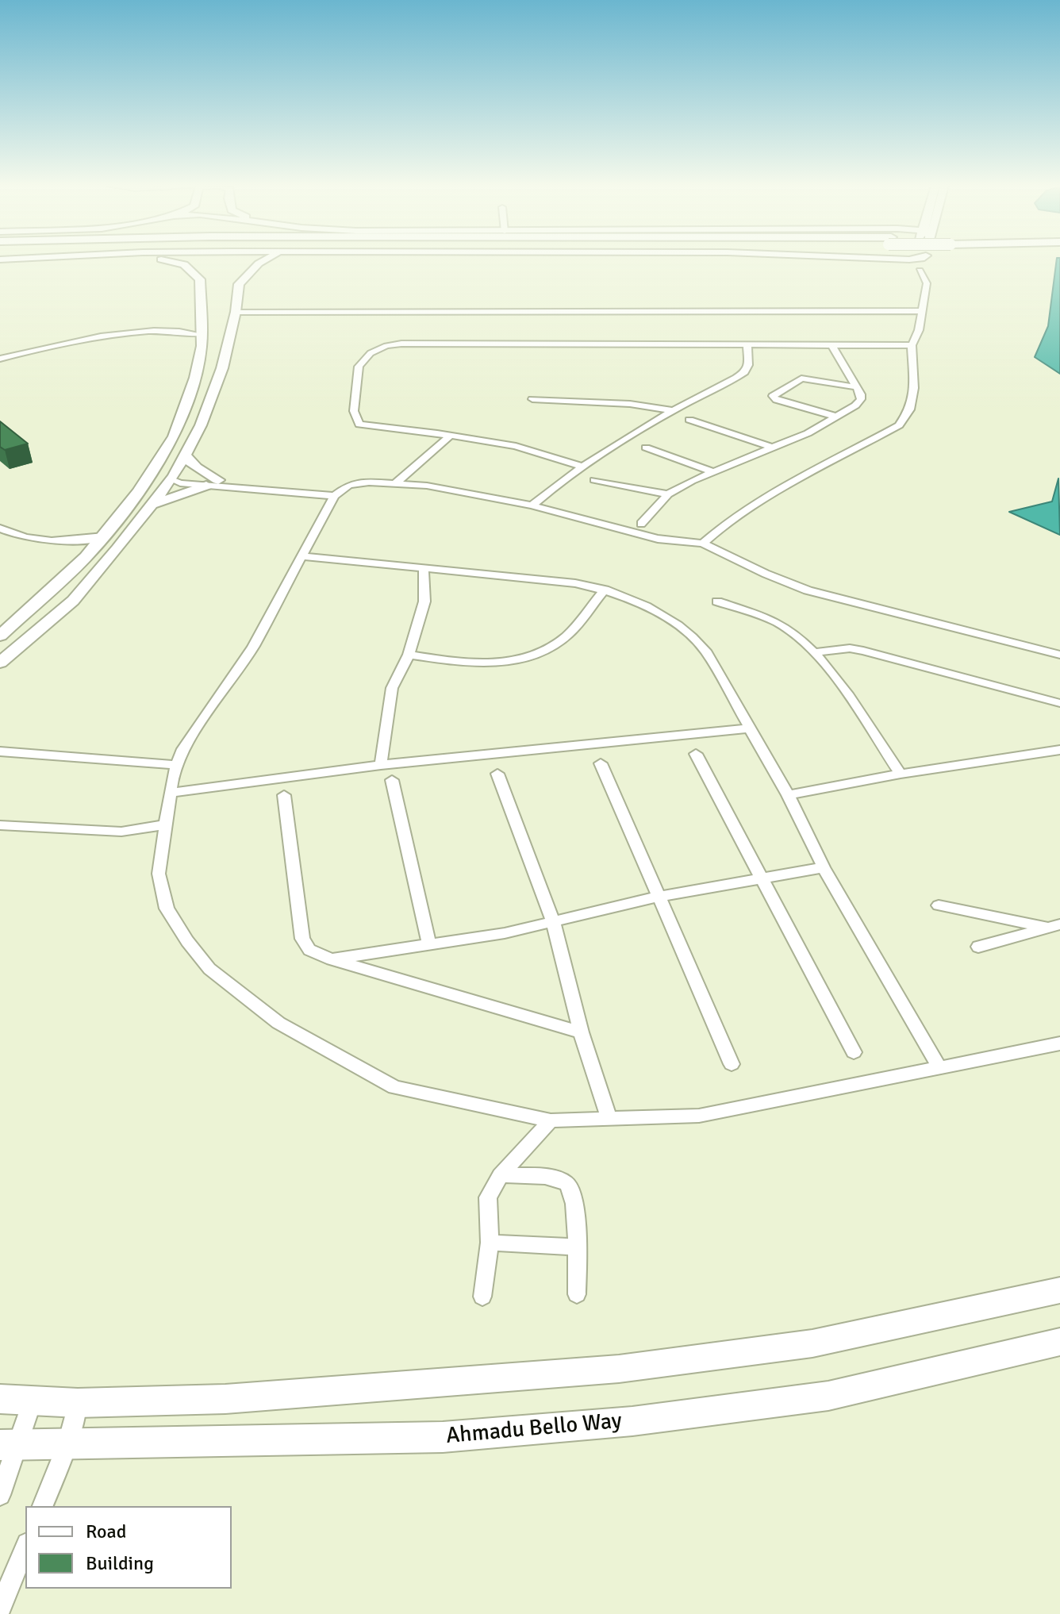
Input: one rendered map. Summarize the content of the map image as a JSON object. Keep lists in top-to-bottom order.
{
  "streets": {
    "main road": ["Ahmadu Bello Way"]
  },
  "legend": ["Road", "Building"]
}
